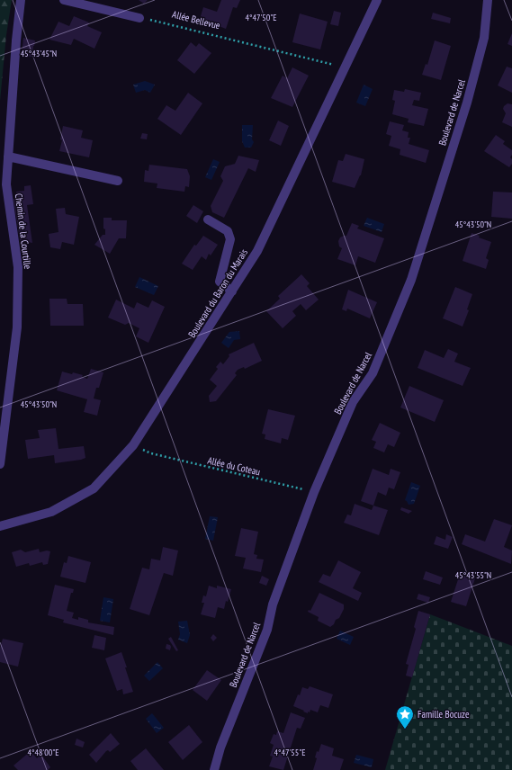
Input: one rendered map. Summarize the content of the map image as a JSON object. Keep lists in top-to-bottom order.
{
  "streets": {
    "street": ["Boulevard de Narcel", "Chemin de la Courtille", "Boulevard du Baron du Marais"],
    "path": ["Allée Bellevue", "Allée du Coteau"]
  },
  "crossings": [
    ["Allée Bellevue", "Boulevard du Baron du Marais"],
    ["Boulevard de Narcel", "Allée du Coteau"]
  ],
  "places": {
    "place": ["Famille Bocuze"]
  },
  "coordinates": [
    "4°47'50\"E",
    "45°43'45\"N",
    "45°43'50\"N",
    "45°43'55\"N",
    "4°48'00\"E",
    "4°47'55\"E"
  ]
}
